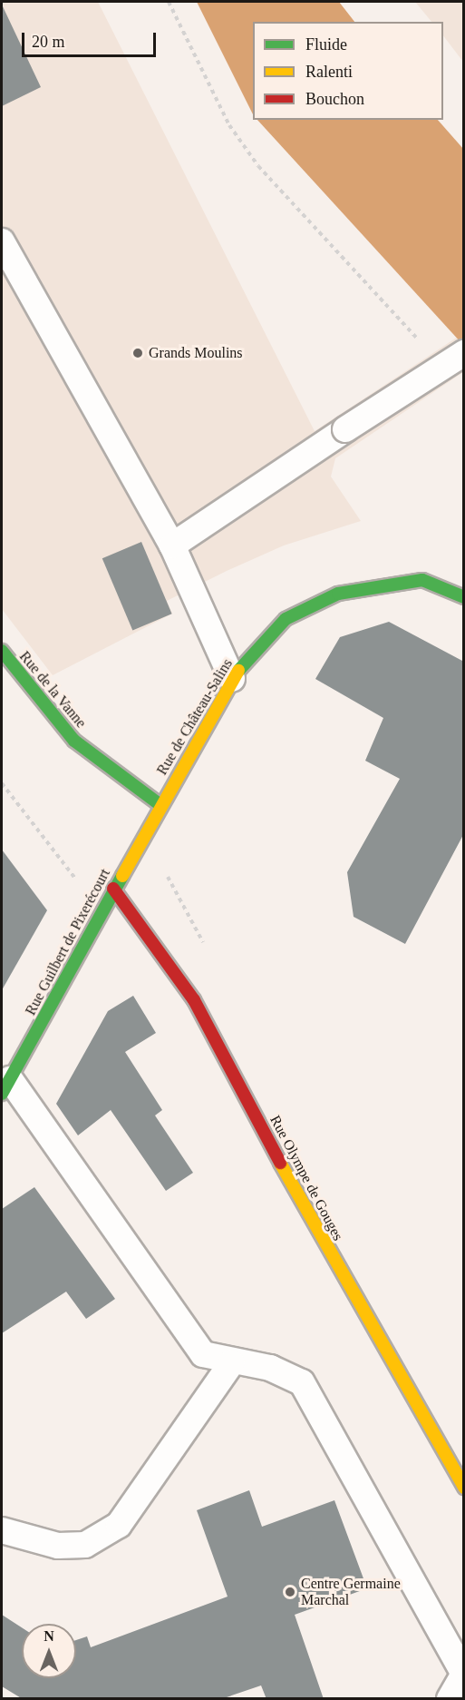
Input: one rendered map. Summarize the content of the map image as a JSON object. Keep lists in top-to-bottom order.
{
  "streets": {
    "street": [
      "Rue de la Vanne",
      "Rue de Château-Salins",
      "Rue Guilbert de Pixerécourt",
      "Rue Olympe de Gouges"
    ]
  },
  "crossings": [
    ["Rue de la Vanne", "Rue de Château-Salins"],
    ["Rue de la Vanne", "Rue Guilbert de Pixerécourt"],
    ["Rue de Château-Salins", "Rue Guilbert de Pixerécourt"],
    ["Rue Guilbert de Pixerécourt", "Rue Olympe de Gouges"]
  ],
  "places": ["Grands Moulins", "Centre Germaine Marchal"],
  "legend": ["Fluide", "Ralenti", "Bouchon"],
  "scale_bar": "20 m",
  "north": "top"
}
